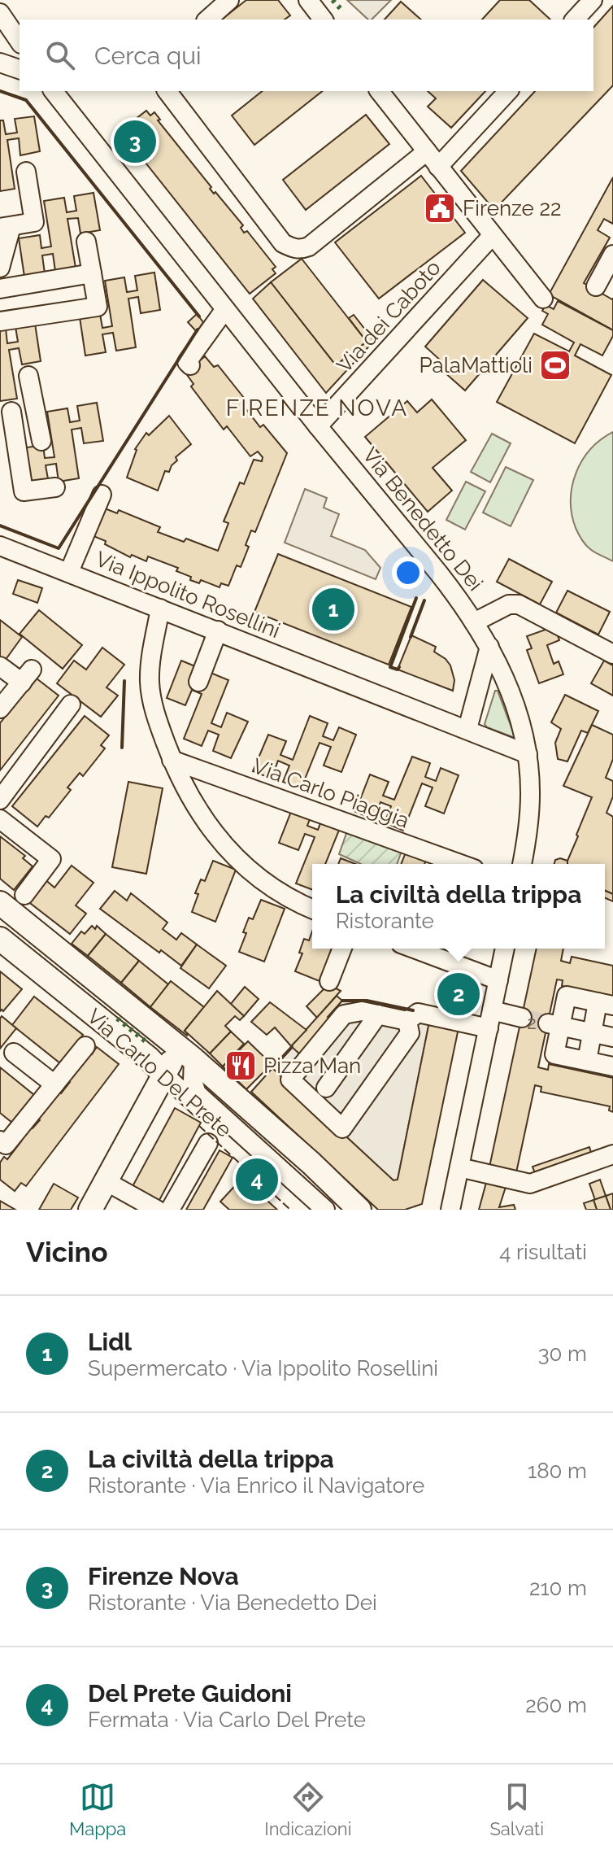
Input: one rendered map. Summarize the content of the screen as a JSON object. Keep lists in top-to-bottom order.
{
  "streets": {
    "main road": ["Via Carlo Del Prete"],
    "street": [
      "Via dei Caboto",
      "Via Benedetto Dei",
      "Via Ippolito Rosellini",
      "Via Carlo Piaggia"
    ]
  },
  "crossings": [
    ["Via dei Caboto", "Via Benedetto Dei"],
    ["Via Benedetto Dei", "Via Ippolito Rosellini"]
  ],
  "districts": ["FIRENZE NOVA"],
  "places": {
    "public building": ["Firenze 22"],
    "sports": ["PalaMattioli"],
    "restaurant": ["Pizza Man"]
  },
  "house_numbers": ["2"],
  "page": {
    "search": "Cerca qui",
    "pins": [
      "3",
      "1",
      "2",
      "4"
    ],
    "popup": ["La civiltà della trippa", "Ristorante"],
    "heading": ["Vicino", "4 risultati"],
    "list": [
      {
        "mark": "1",
        "name": "Lidl",
        "note": "Supermercato · Via Ippolito Rosellini",
        "value": "30 m"
      },
      {
        "mark": "2",
        "name": "La civiltà della trippa",
        "note": "Ristorante · Via Enrico il Navigatore",
        "value": "180 m"
      },
      {
        "mark": "3",
        "name": "Firenze Nova",
        "note": "Ristorante · Via Benedetto Dei",
        "value": "210 m"
      },
      {
        "mark": "4",
        "name": "Del Prete Guidoni",
        "note": "Fermata · Via Carlo Del Prete",
        "value": "260 m"
      }
    ],
    "nav": ["Mappa", "Indicazioni", "Salvati"]
  }
}
